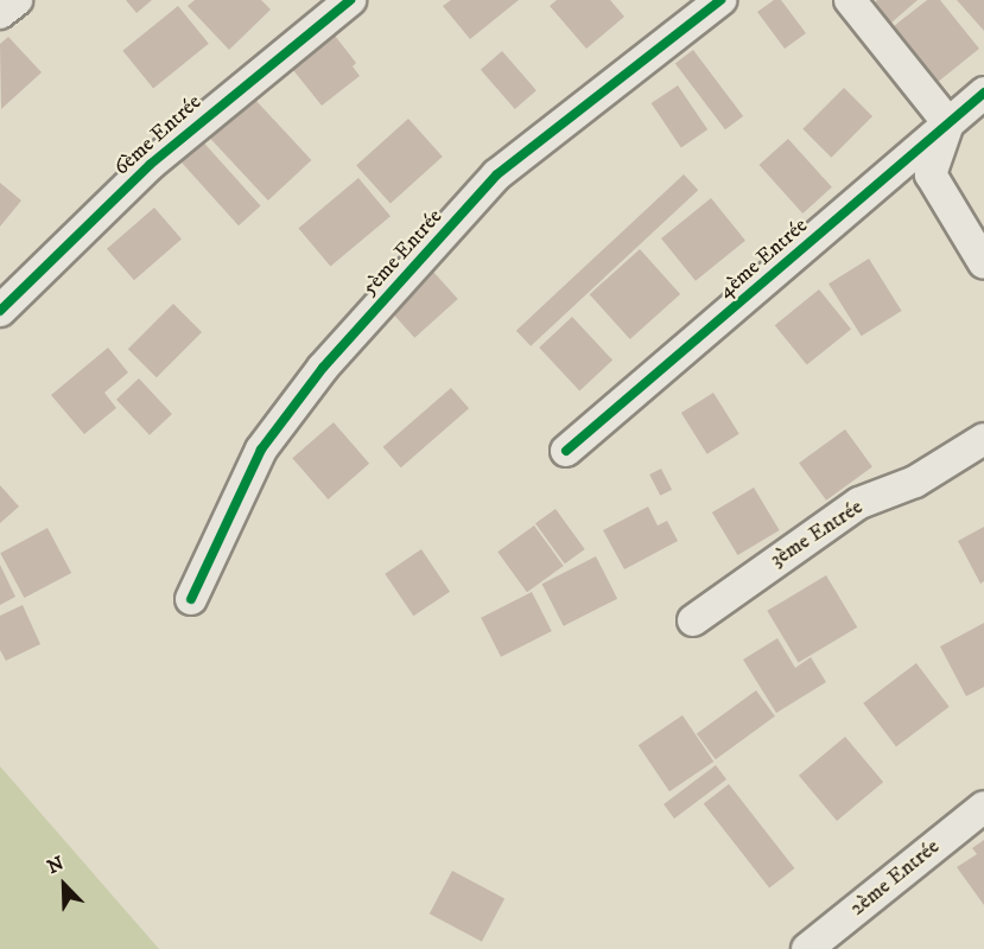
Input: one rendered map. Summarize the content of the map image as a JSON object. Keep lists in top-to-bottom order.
{
  "streets": {
    "street": [
      "6ème Entrée",
      "5ème Entrée",
      "4ème Entrée",
      "3ème Entrée",
      "2ème Entrée"
    ]
  },
  "north": "top left"
}
